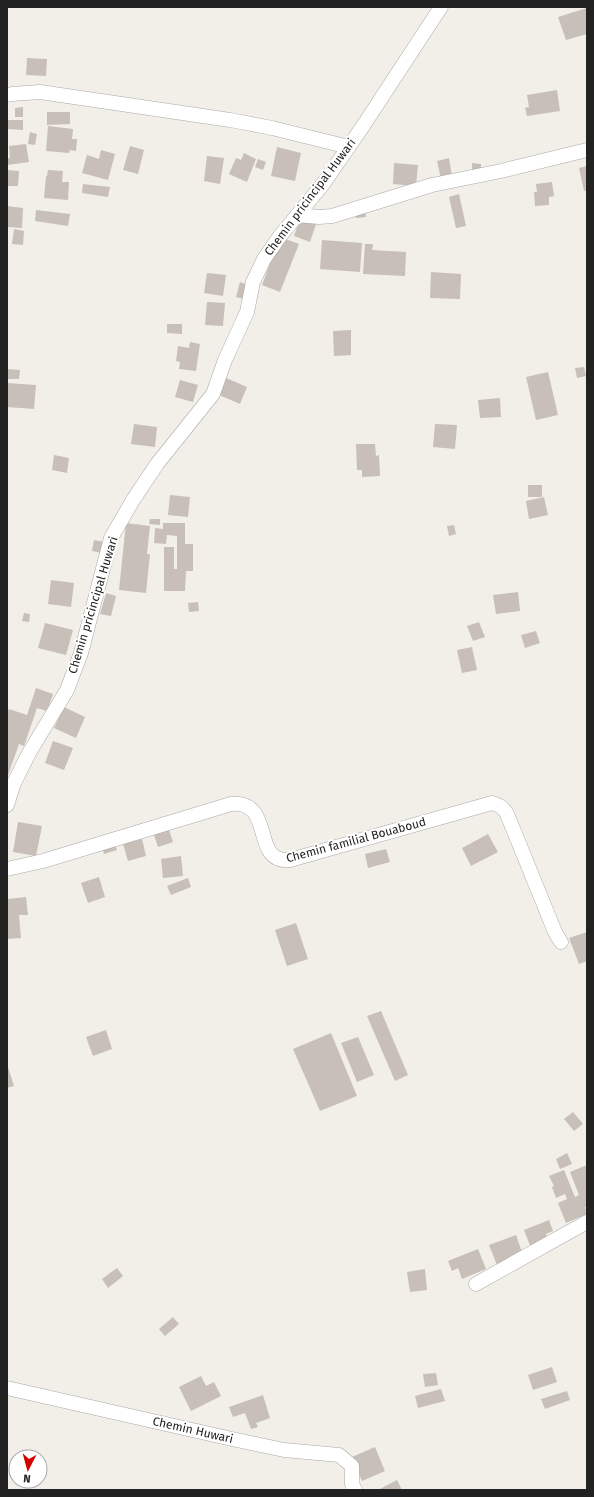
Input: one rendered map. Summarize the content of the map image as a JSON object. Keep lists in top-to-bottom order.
{
  "streets": {
    "street": ["Chemin pricincipal Huwari", "Chemin familial Bouaboud", "Chemin Huwari"]
  },
  "north": "bottom"
}
